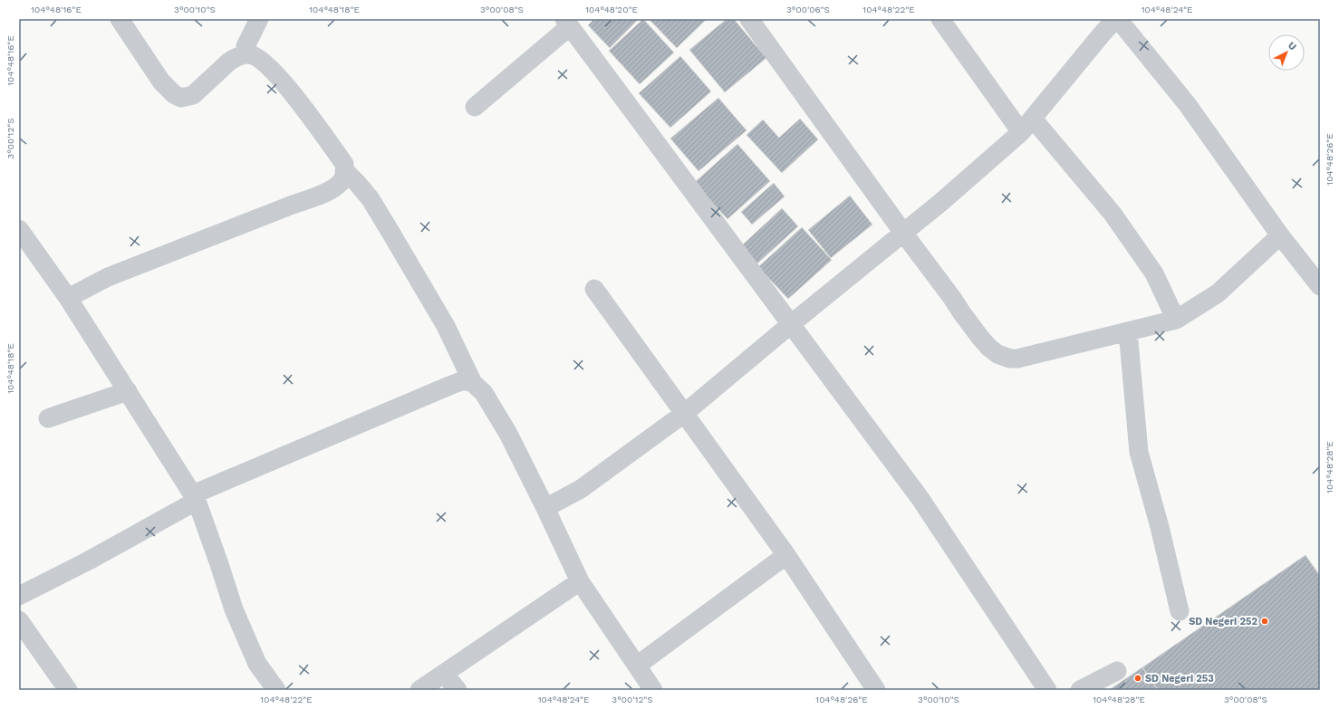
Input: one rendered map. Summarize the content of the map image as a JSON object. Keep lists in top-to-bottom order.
{
  "places": ["SD Negeri 252", "SD Negeri 253"],
  "north": "top right",
  "coordinates": [
    "104°48'16\"E",
    "3°00'10\"S",
    "104°48'18\"E",
    "3°00'08\"S",
    "104°48'20\"E",
    "3°00'06\"S",
    "104°48'22\"E",
    "104°48'24\"E",
    "3°00'12\"S",
    "104°48'26\"E",
    "104°48'28\"E"
  ]
}
